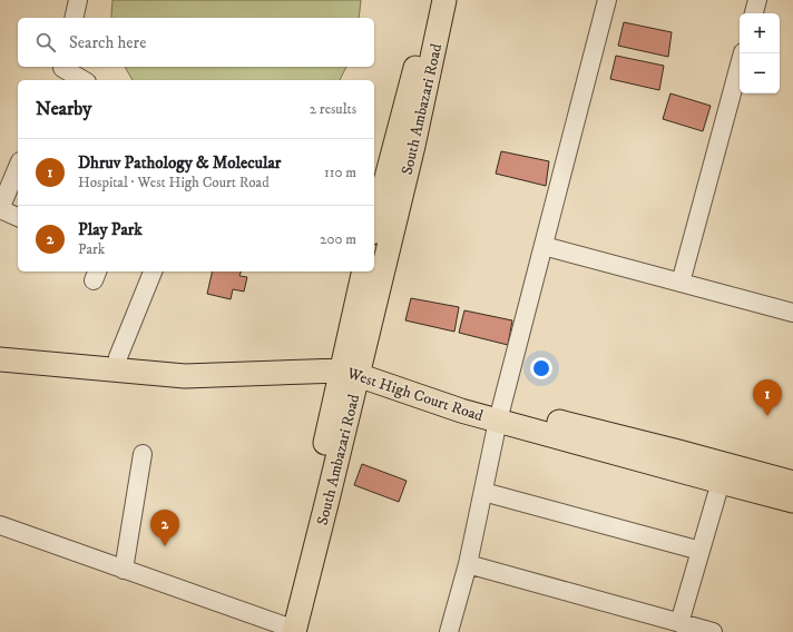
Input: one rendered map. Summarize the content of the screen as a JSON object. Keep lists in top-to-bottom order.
{
  "streets": {
    "main road": ["South Ambazari Road", "West High Court Road"]
  },
  "crossings": [
    ["South Ambazari Road", "West High Court Road"]
  ],
  "page": {
    "map_buttons": ["+", "−"],
    "search": "Search here",
    "heading": ["Nearby", "2 results"],
    "list": [
      {
        "mark": "1",
        "name": "Dhruv Pathology & Molecular",
        "note": "Hospital · West High Court Road",
        "value": "110 m"
      },
      {
        "mark": "2",
        "name": "Play Park",
        "note": "Park",
        "value": "200 m"
      }
    ],
    "pins": ["1", "2"]
  }
}
